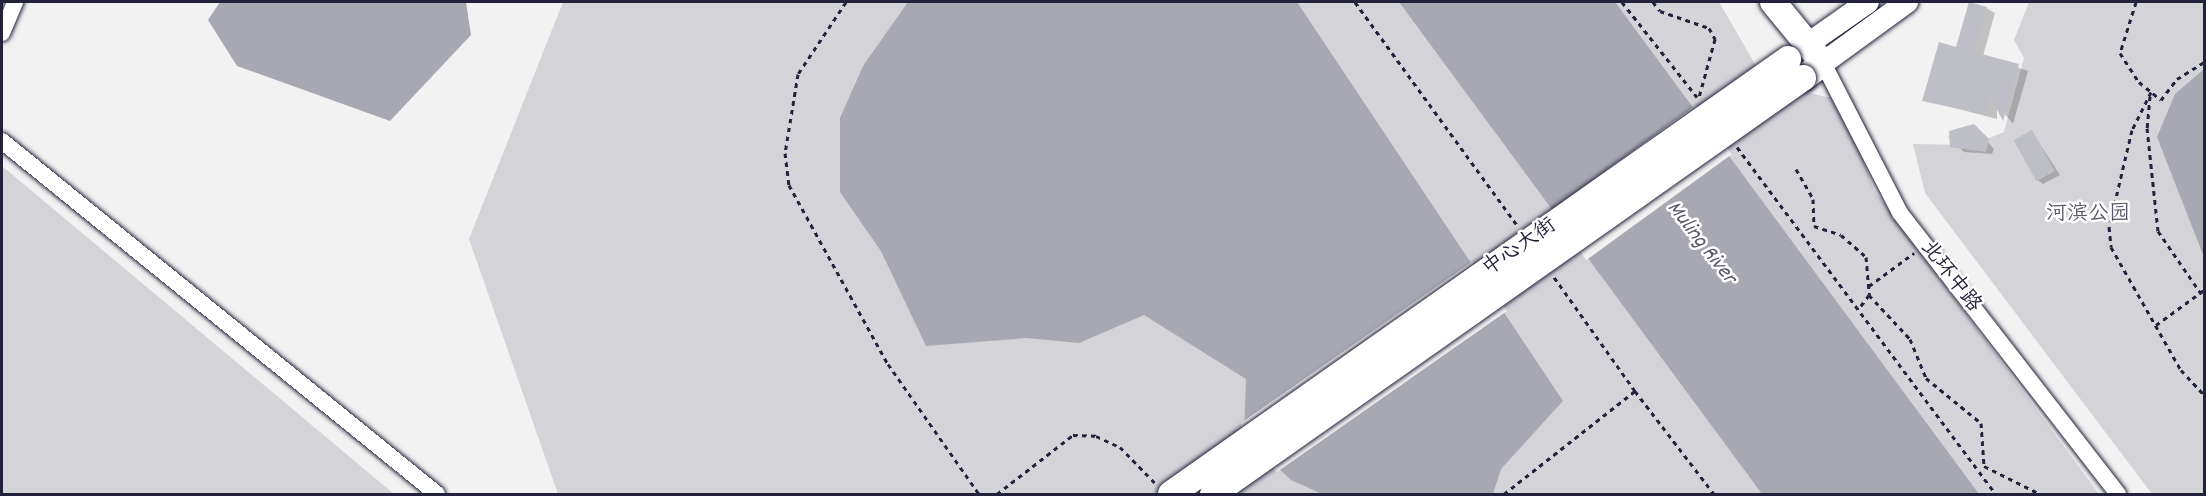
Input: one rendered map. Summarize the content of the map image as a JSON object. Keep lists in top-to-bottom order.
{
  "streets": {
    "highway": ["中心大街", "北环中路"]
  },
  "crossings": [
    ["中心大街", "北环中路"]
  ],
  "water": ["Muling River"],
  "parks": ["河滨公园"]
}
